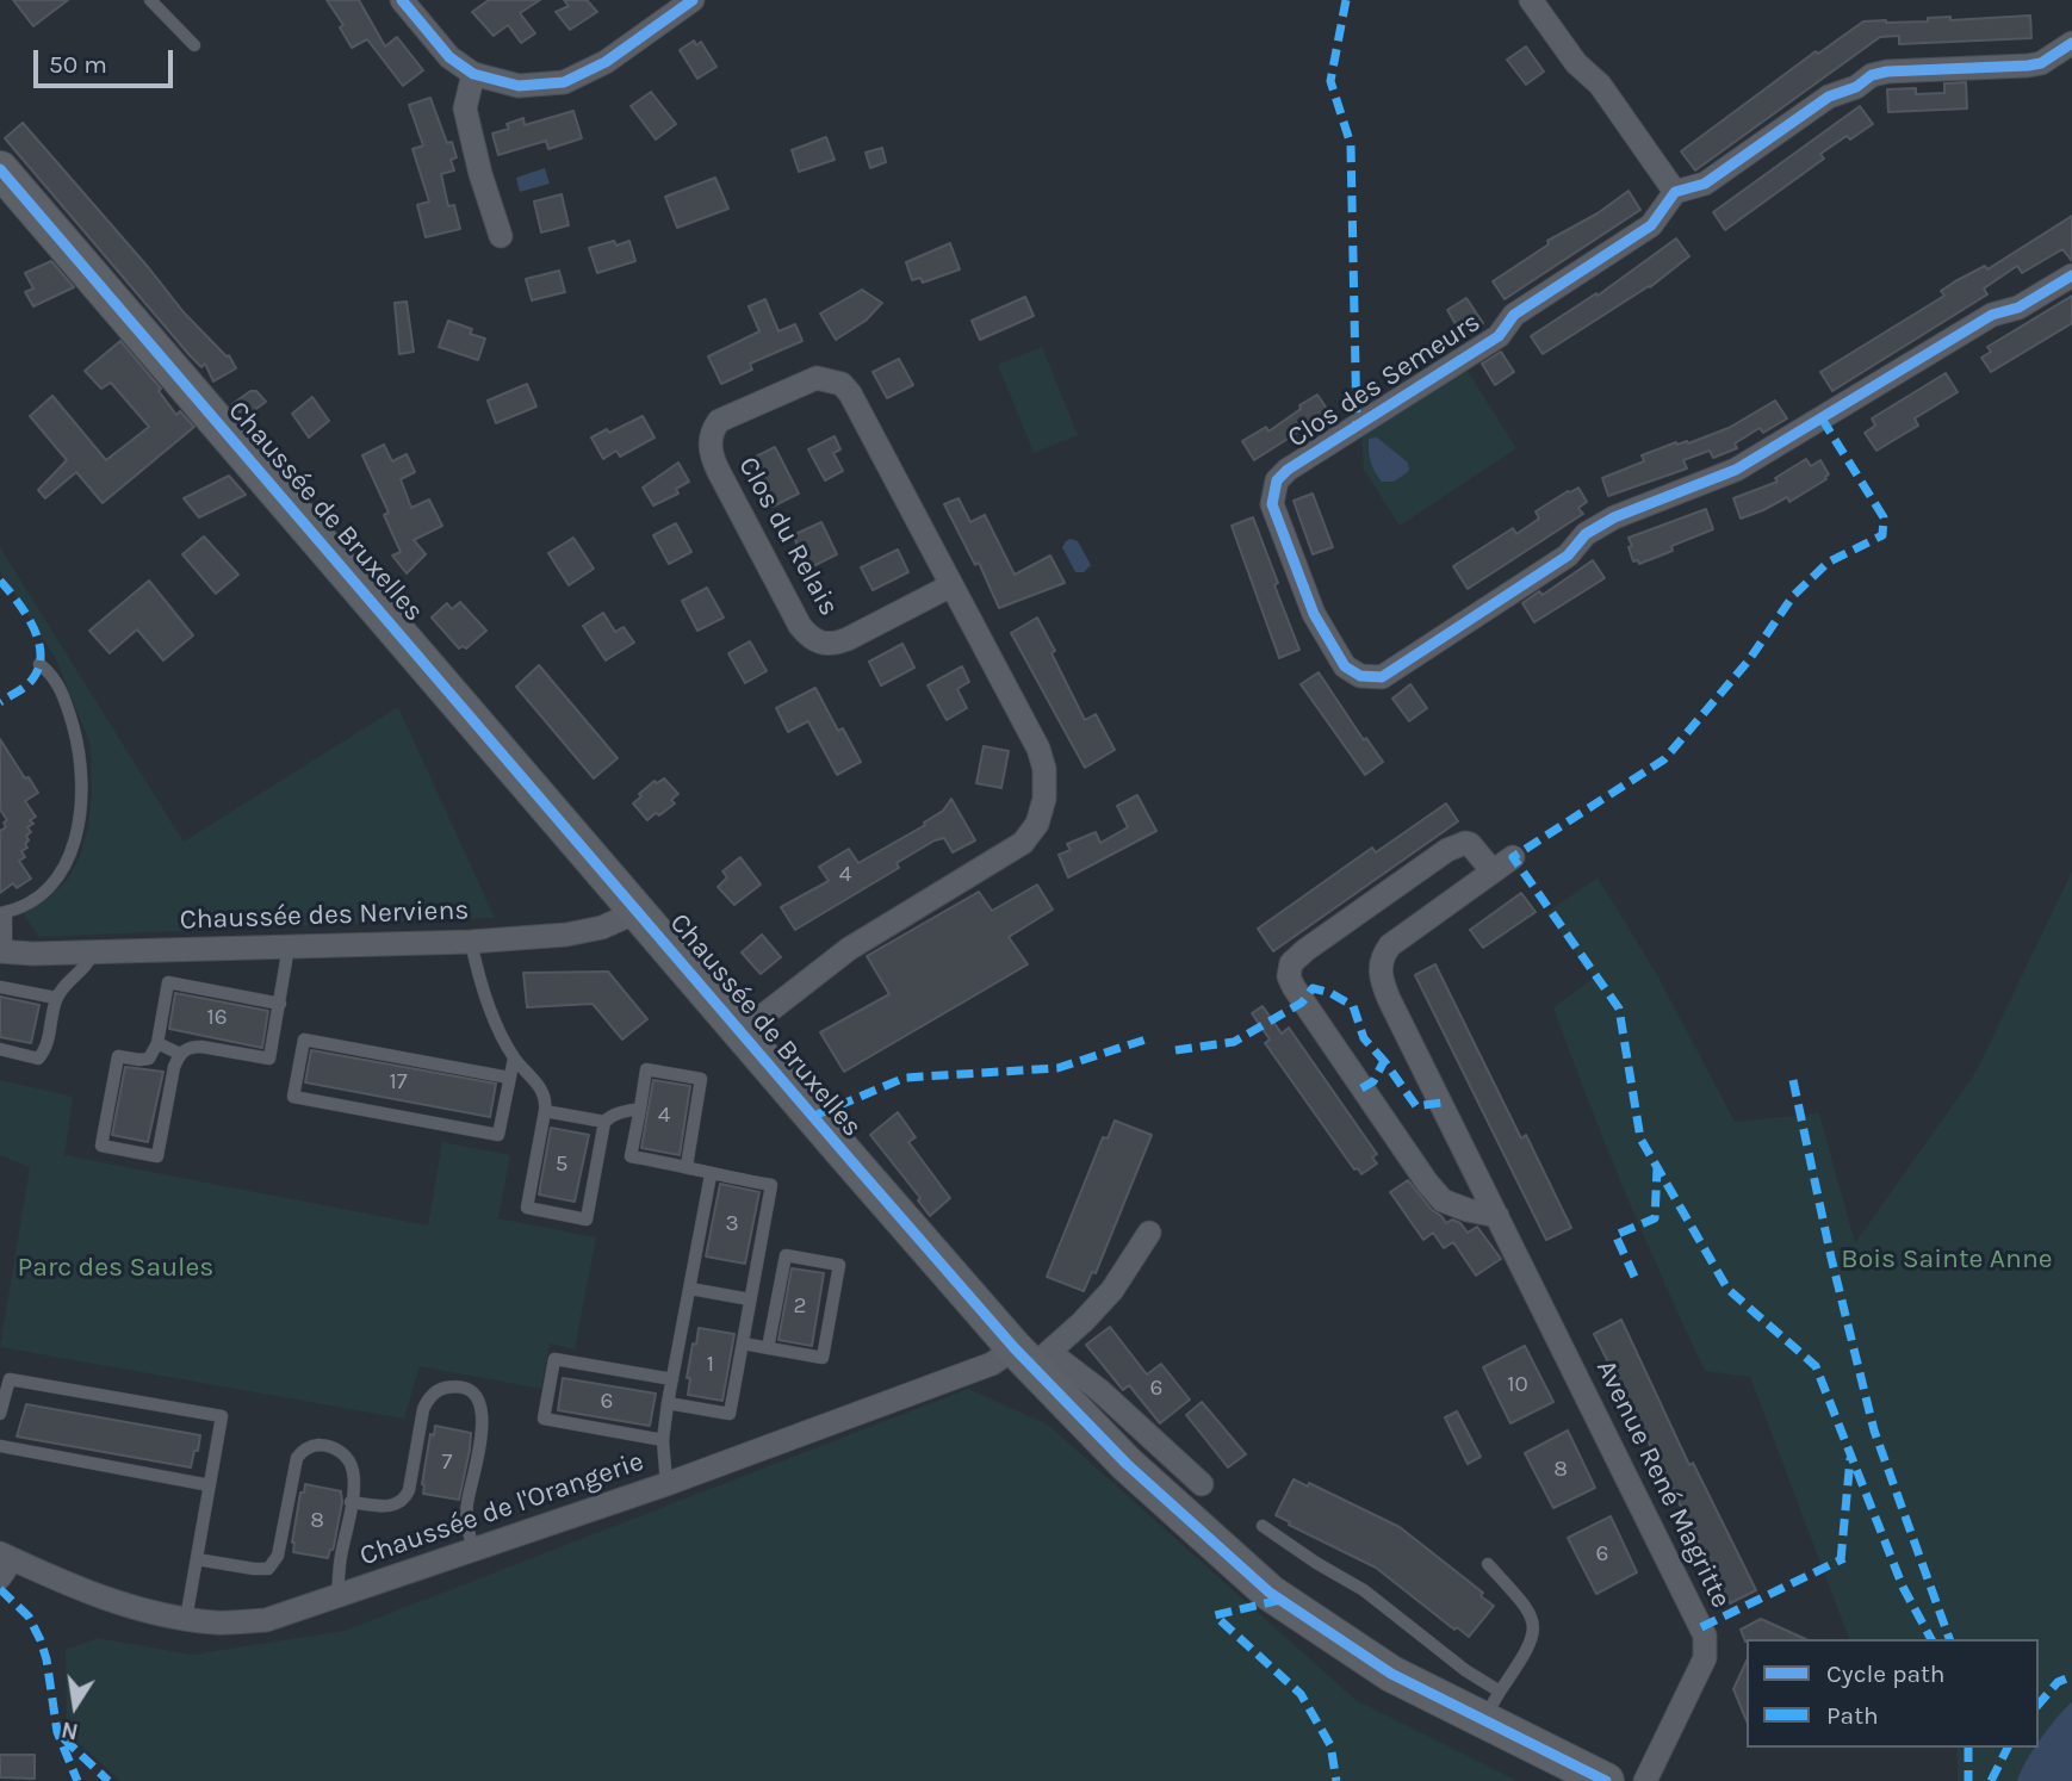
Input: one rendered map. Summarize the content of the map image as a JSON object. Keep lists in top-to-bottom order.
{
  "streets": {
    "main road": ["Chaussée de Bruxelles"],
    "street": [
      "Clos des Semeurs",
      "Clos du Relais",
      "Chaussée des Nerviens",
      "Avenue René Magritte",
      "Chaussée de l'Orangerie"
    ]
  },
  "crossings": [
    ["Chaussée de Bruxelles", "Clos du Relais"],
    ["Chaussée de Bruxelles", "Chaussée des Nerviens"],
    ["Chaussée de Bruxelles", "Chaussée de l'Orangerie"]
  ],
  "parks": ["Bois Sainte Anne", "Parc des Saules"],
  "house_numbers": [
    "4",
    "16",
    "17",
    "4",
    "5",
    "3",
    "2",
    "1",
    "10",
    "6",
    "6",
    "7",
    "8",
    "8",
    "6"
  ],
  "legend": ["Cycle path", "Path"],
  "scale_bar": "50 m",
  "north": "bottom"
}
